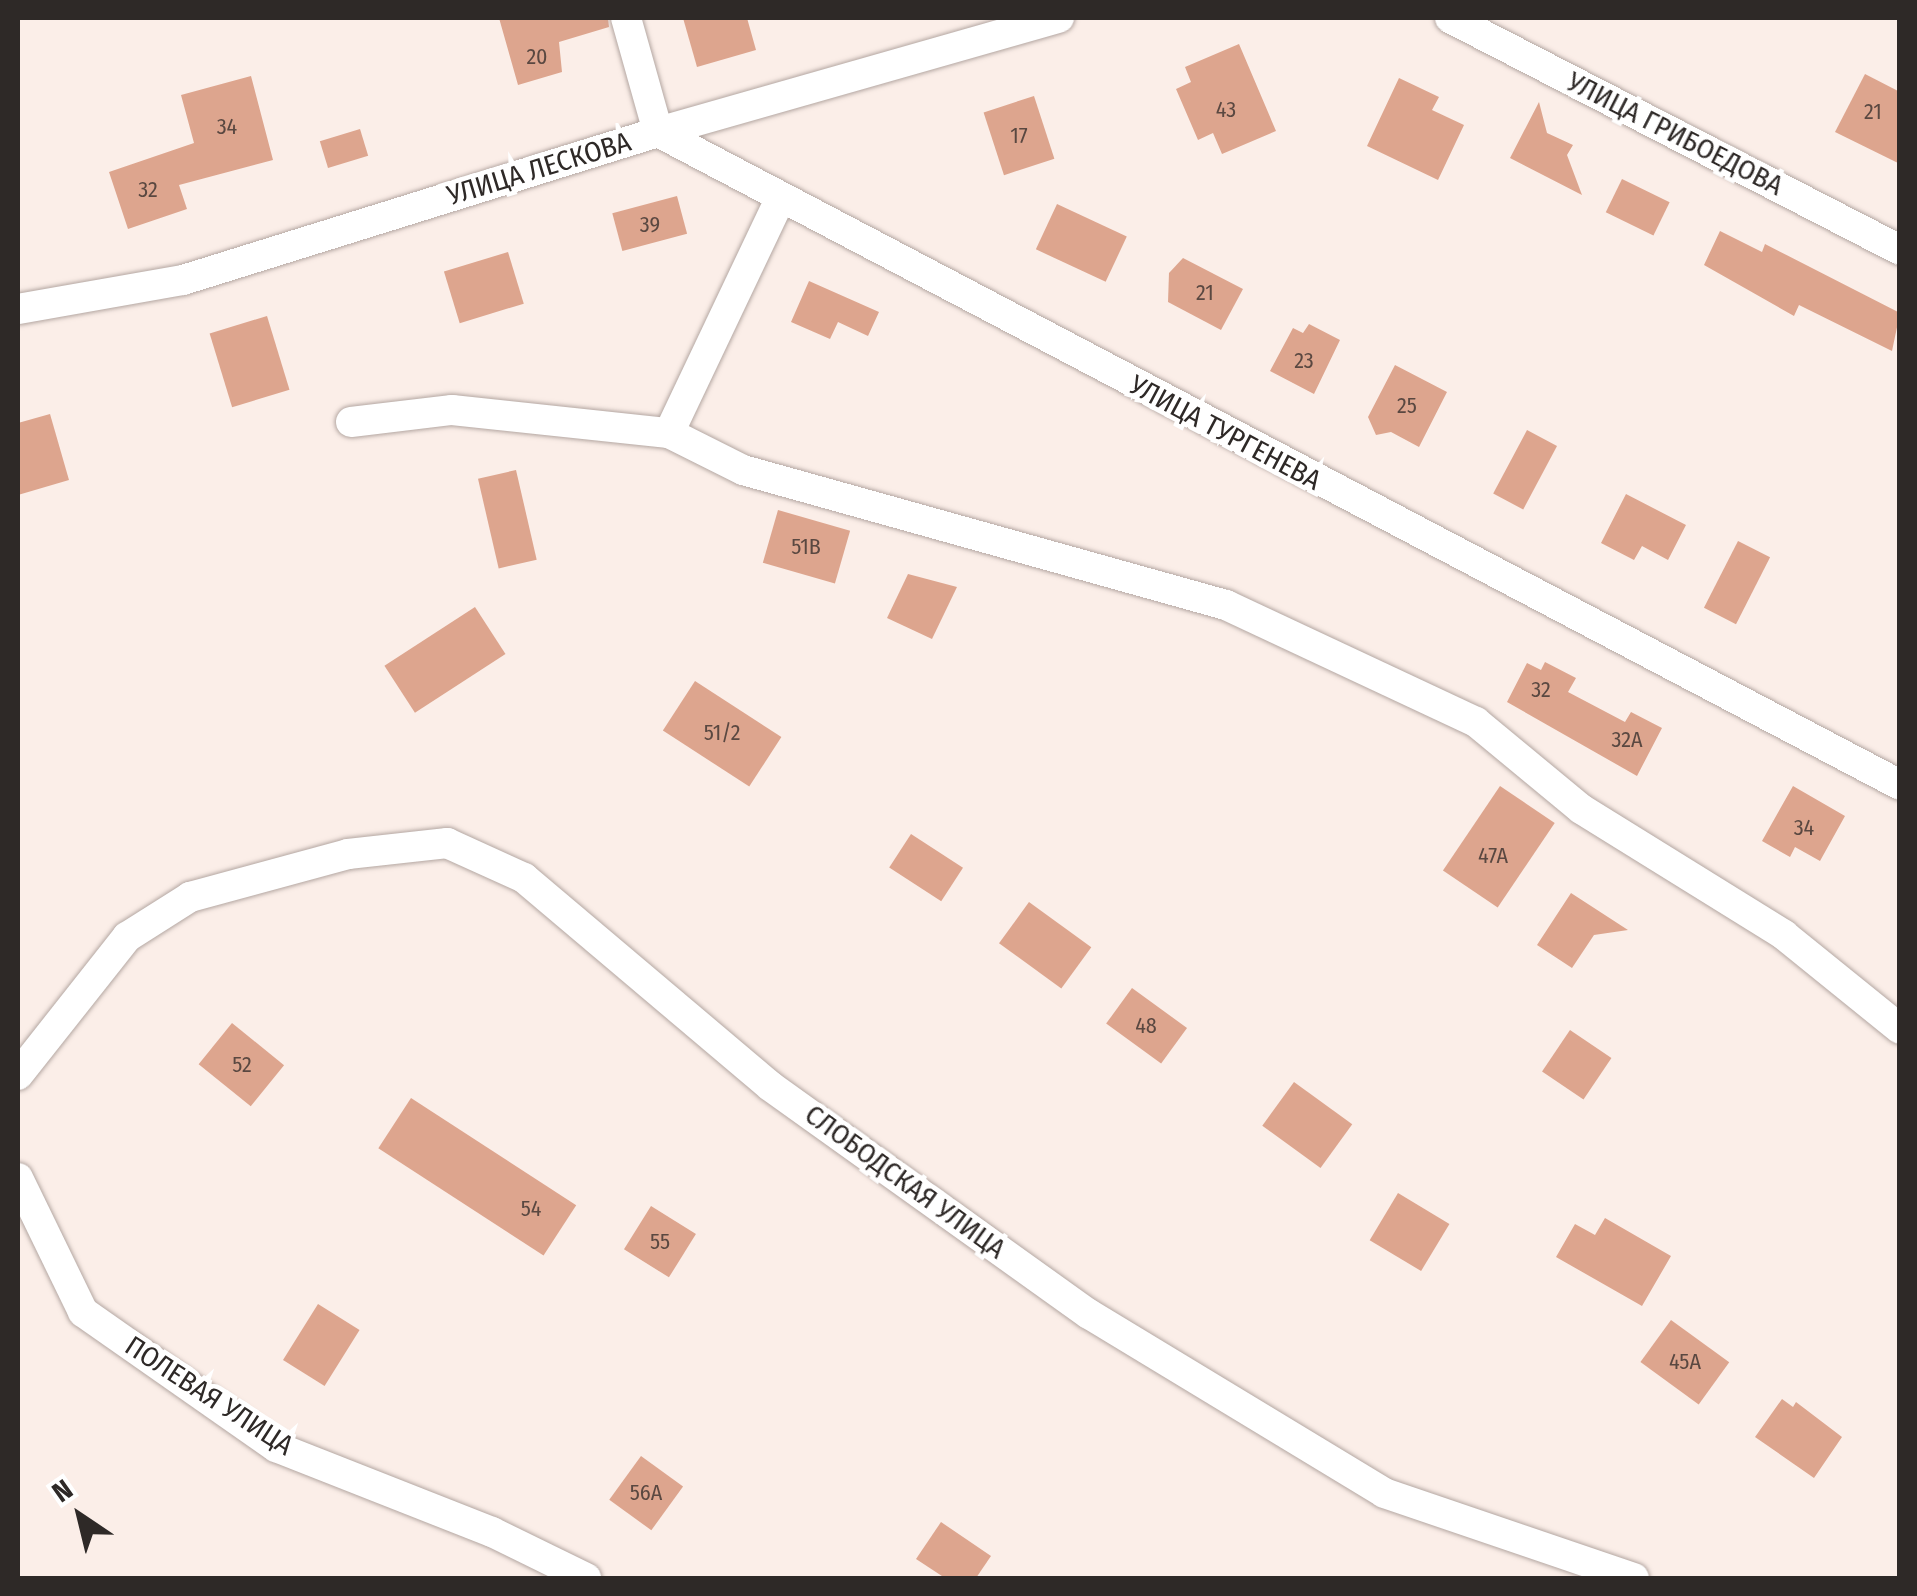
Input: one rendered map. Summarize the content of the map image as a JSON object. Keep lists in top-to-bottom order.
{
  "streets": {
    "street": [
      "УЛИЦА ГРИБОЕДОВА",
      "УЛИЦА ЛЕСКОВА",
      "УЛИЦА ТУРГЕНЕВА",
      "СЛОБОДСКАЯ УЛИЦА",
      "ПОЛЕВАЯ УЛИЦА"
    ]
  },
  "crossings": [
    ["УЛИЦА ЛЕСКОВА", "УЛИЦА ТУРГЕНЕВА"]
  ],
  "house_numbers": [
    "20",
    "43",
    "21",
    "34",
    "17",
    "32",
    "39",
    "21",
    "23",
    "25",
    "51В",
    "32",
    "51/2",
    "32А",
    "34",
    "47А",
    "48",
    "52",
    "54",
    "55",
    "45А",
    "56А"
  ],
  "north": "top left"
}
